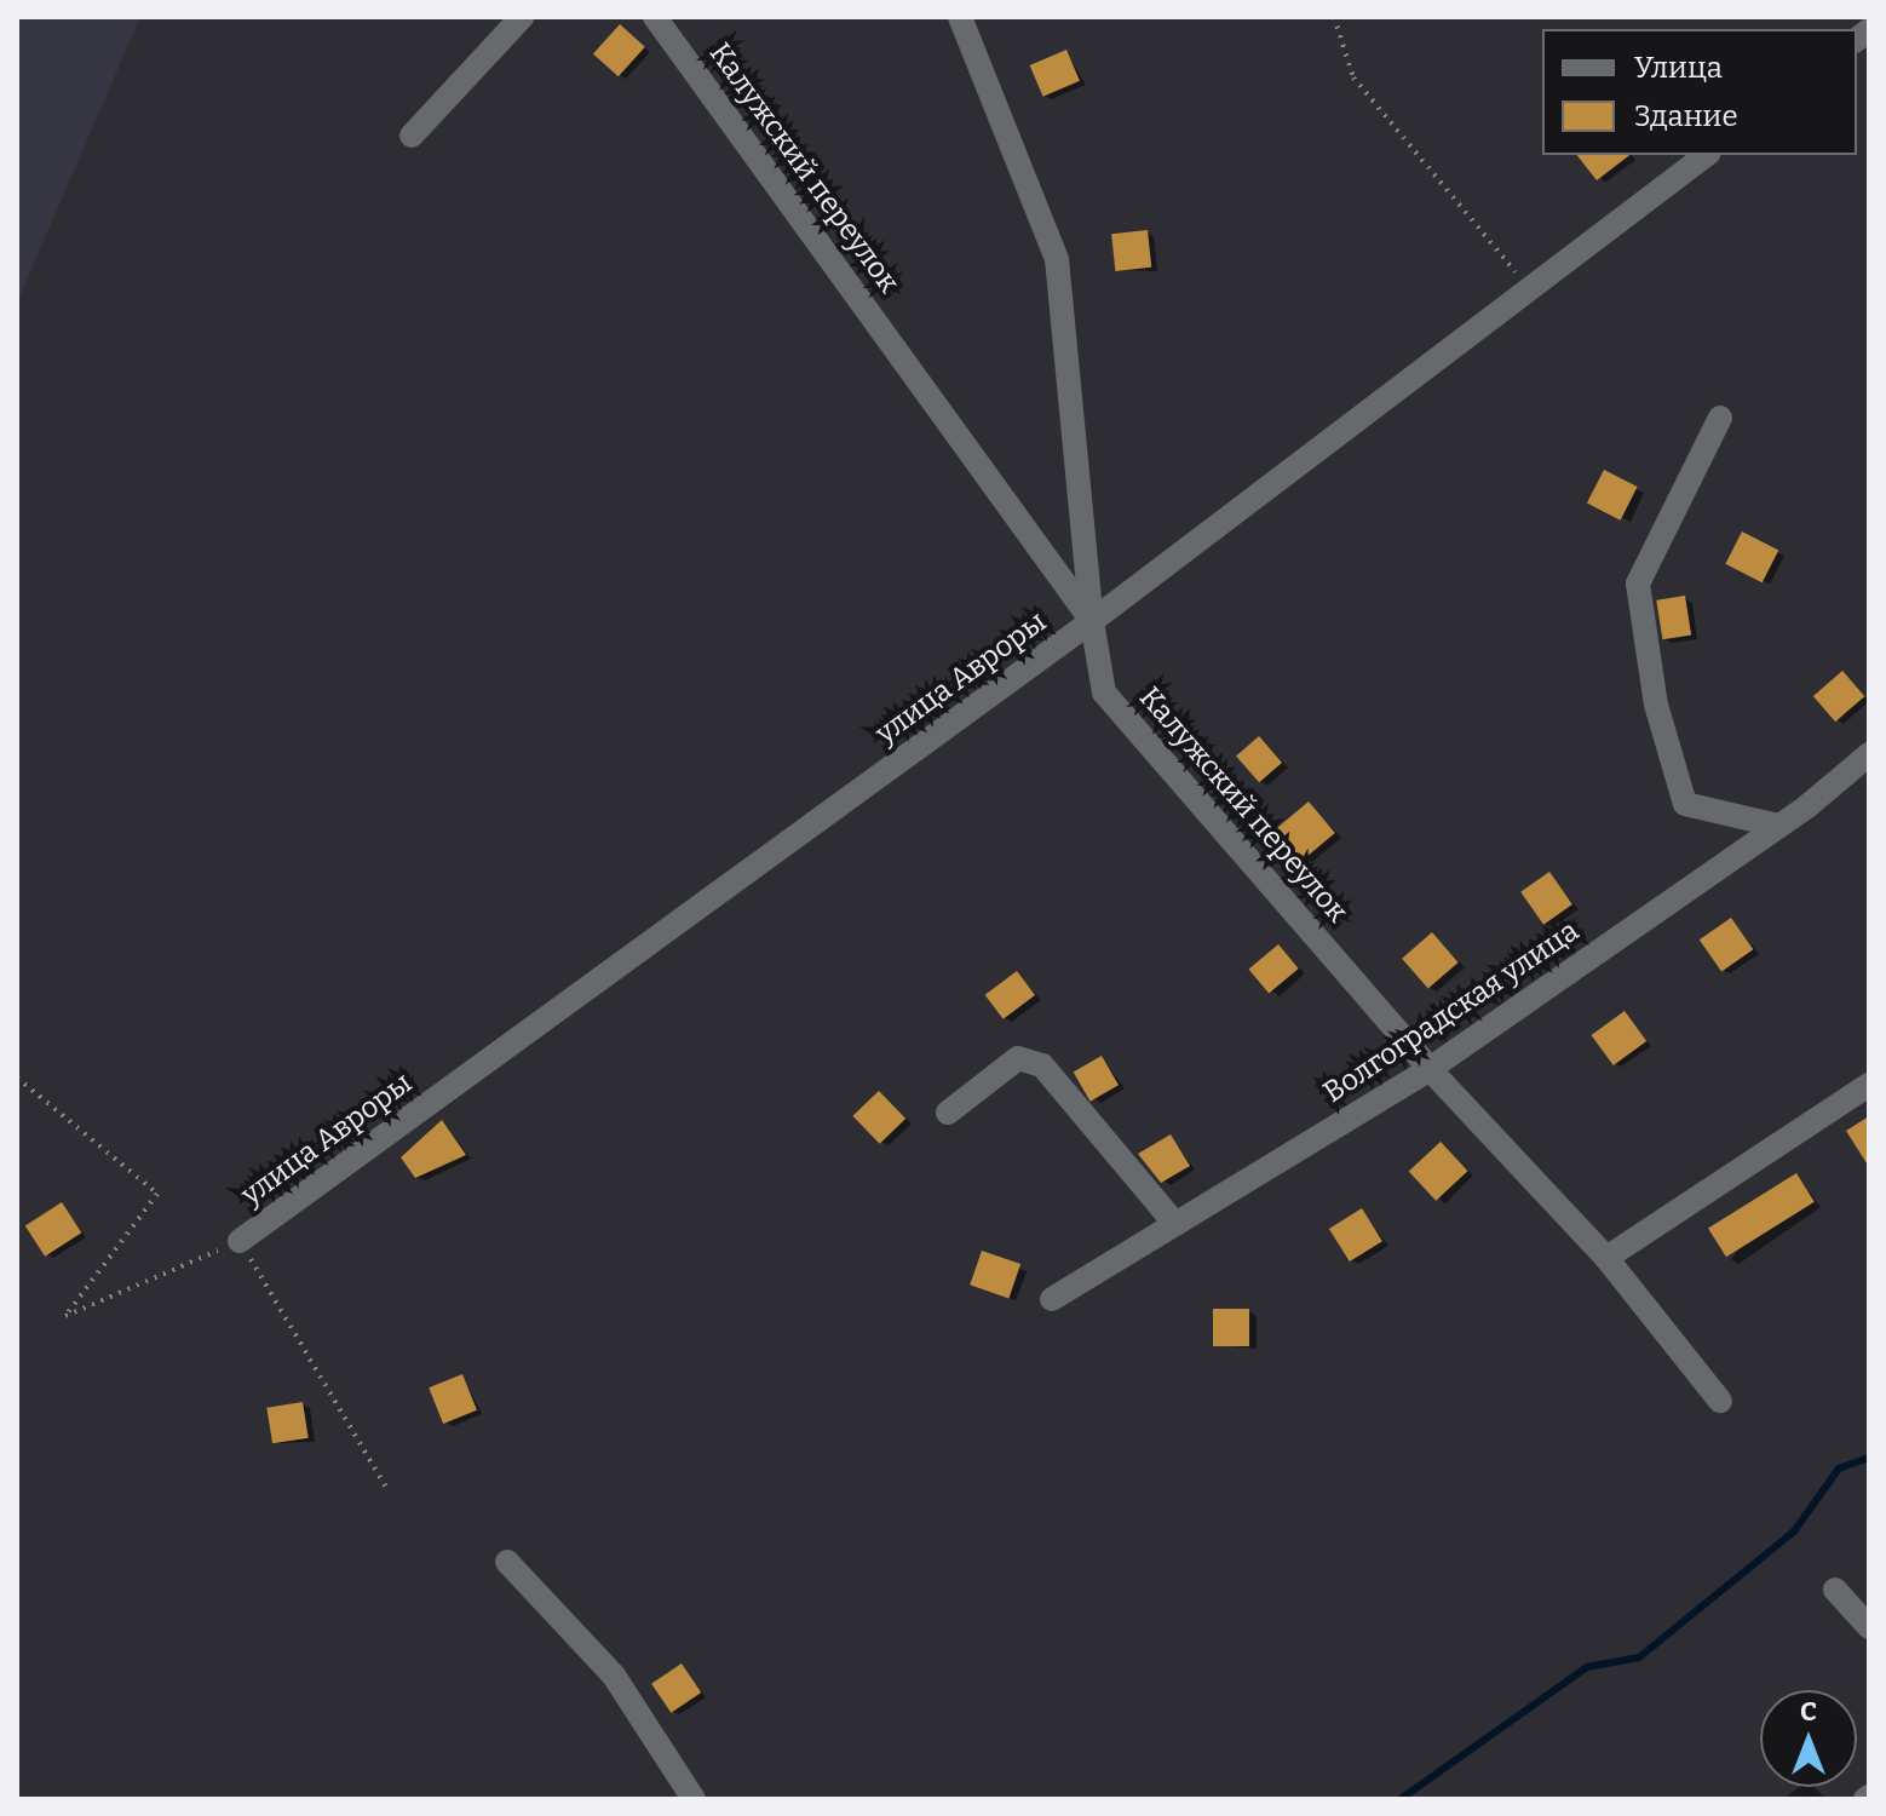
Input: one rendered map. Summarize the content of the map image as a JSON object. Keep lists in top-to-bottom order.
{
  "streets": {
    "street": ["Калужский переулок", "улица Авроры", "Волгоградская улица"]
  },
  "crossings": [
    ["Калужский переулок", "улица Авроры"],
    ["Калужский переулок", "Волгоградская улица"]
  ],
  "legend": ["Улица", "Здание"],
  "north": "top"
}
